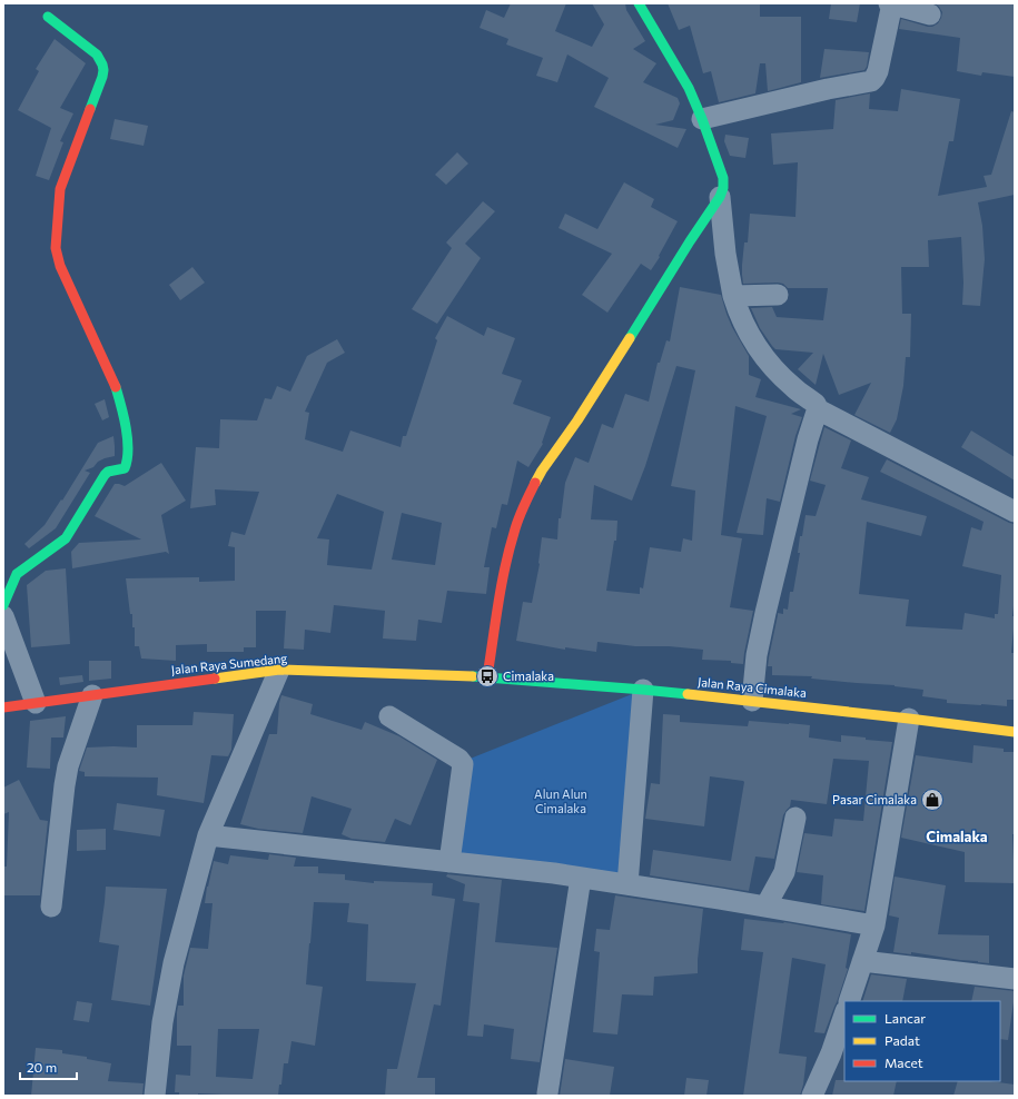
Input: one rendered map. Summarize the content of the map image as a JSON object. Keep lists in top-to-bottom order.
{
  "streets": {
    "main road": ["Jalan Raya Sumedang", "Jalan Raya Cimalaka"]
  },
  "crossings": [
    ["Jalan Raya Sumedang", "Jalan Raya Cimalaka"]
  ],
  "districts": ["Cimalaka"],
  "parks": ["Alun Alun Cimalaka"],
  "places": {
    "bus stop": ["Cimalaka"],
    "shop": ["Pasar Cimalaka"]
  },
  "legend": ["Lancar", "Padat", "Macet"],
  "scale_bar": "20 m"
}
